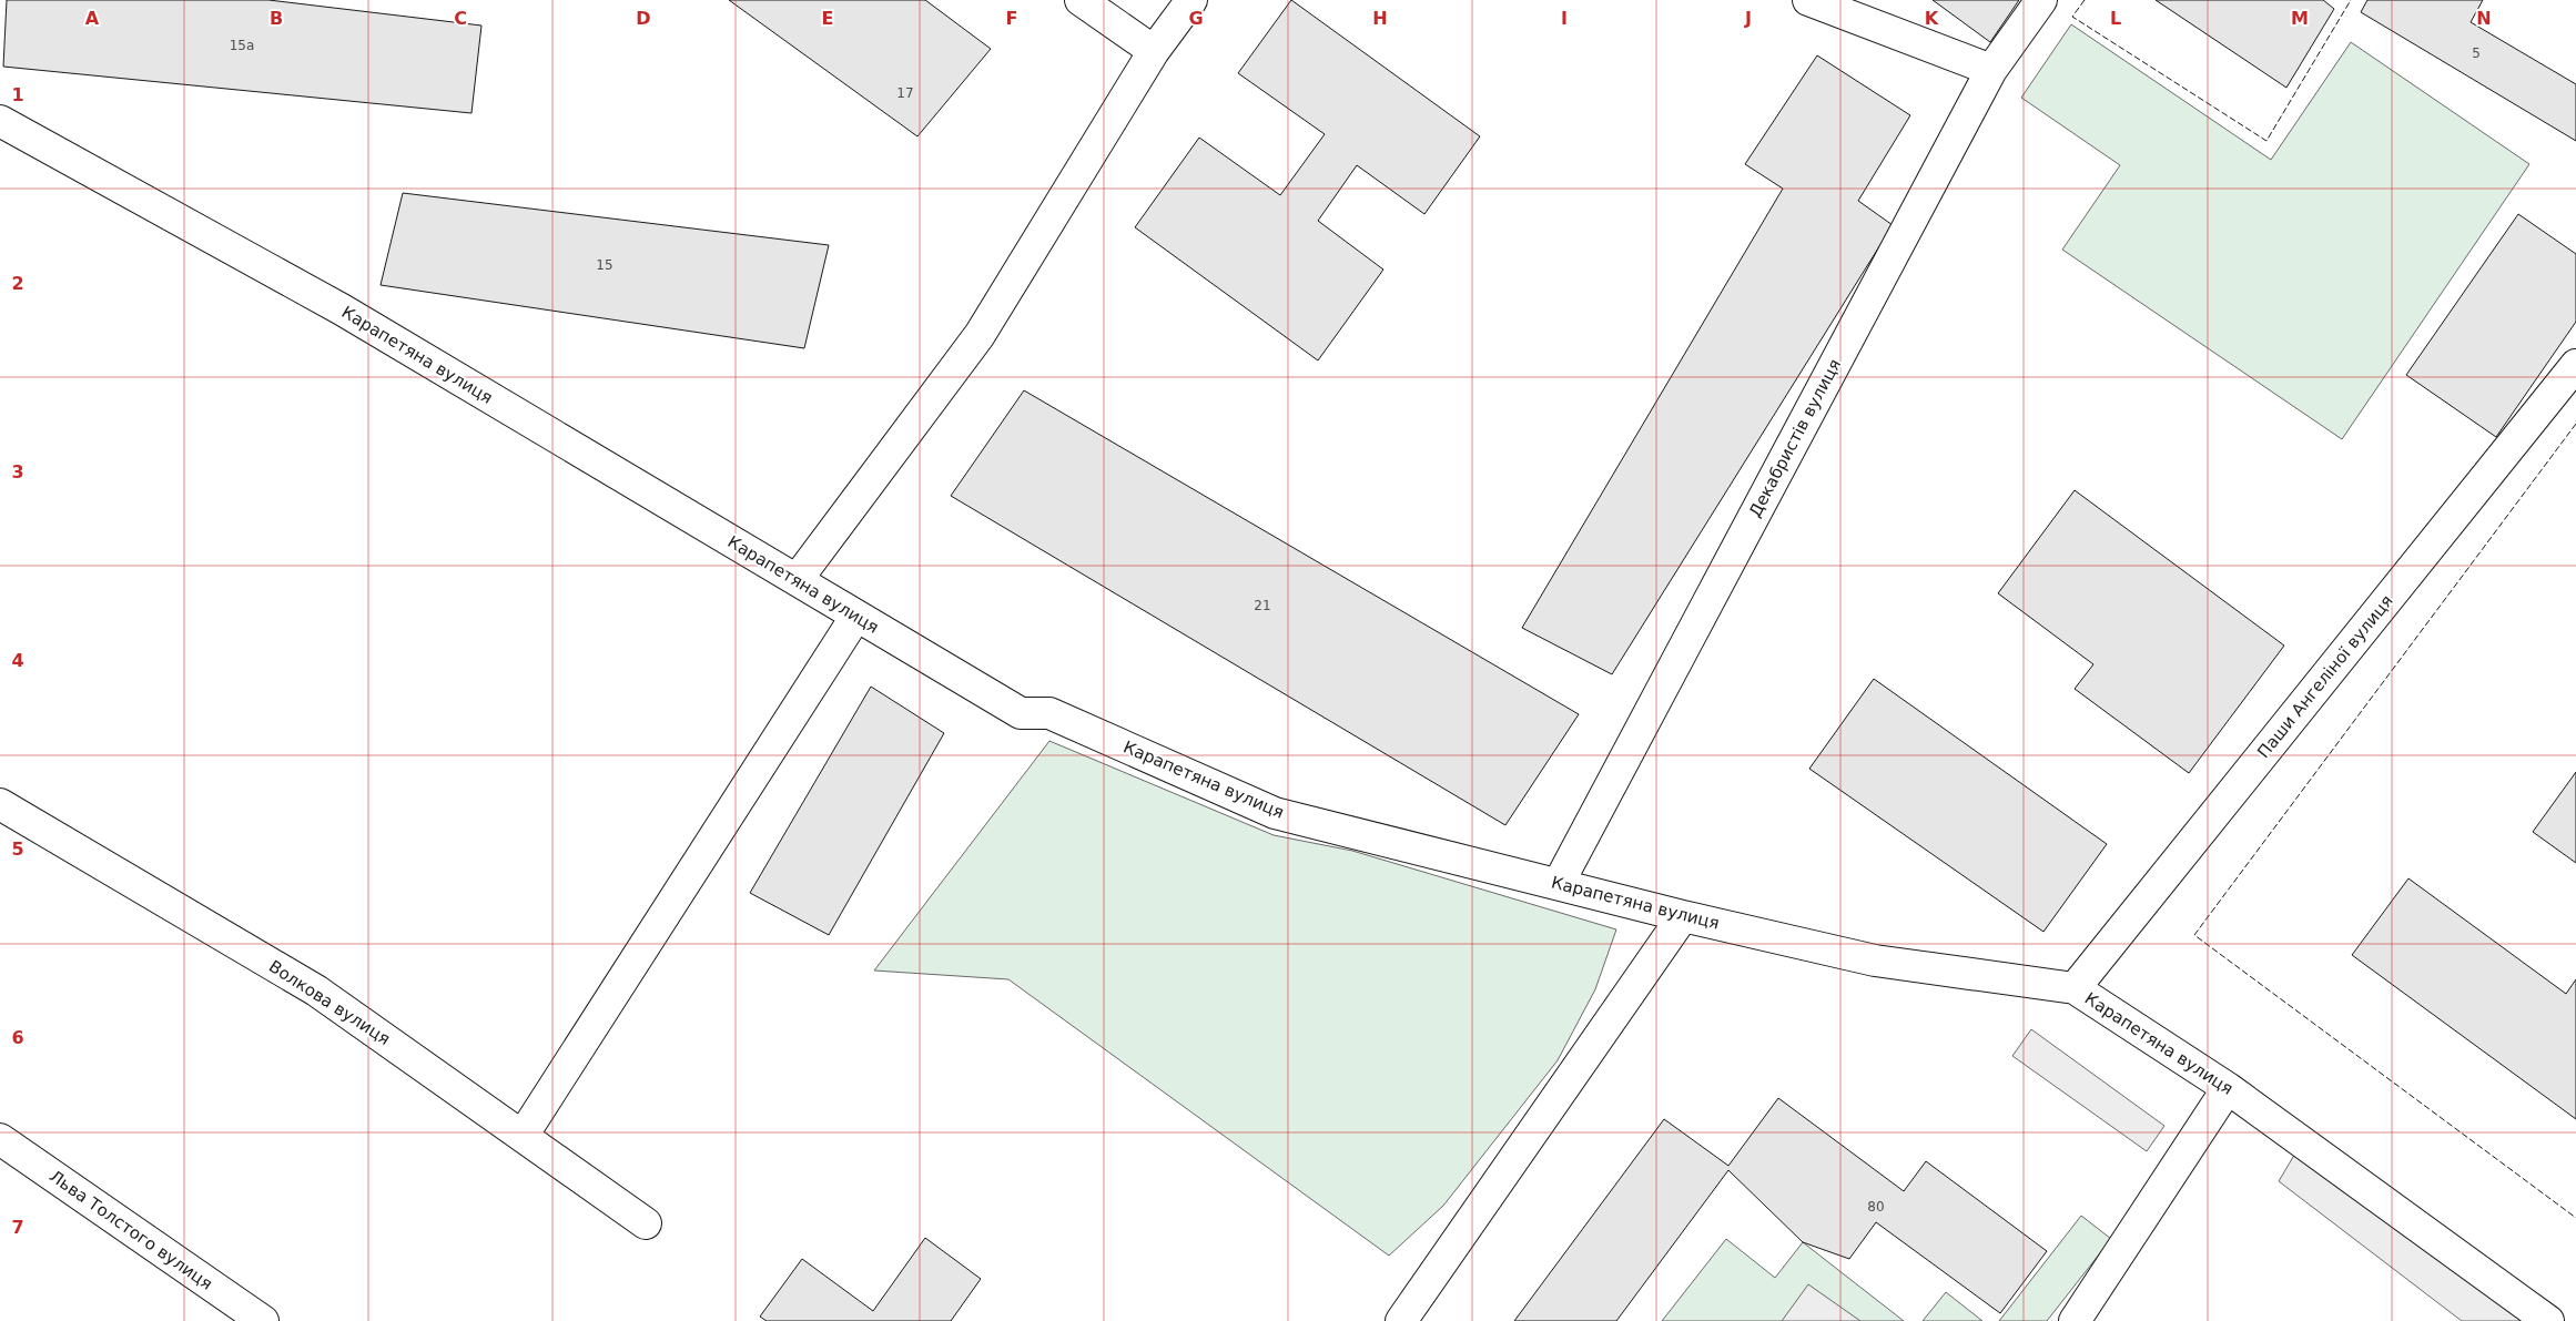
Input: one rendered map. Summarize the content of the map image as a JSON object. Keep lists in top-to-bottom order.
{
  "streets": {
    "street": [
      "Карапетяна вулиця",
      "Декабристів вулиця",
      "Паши Ангеліної вулиця",
      "Волкова вулиця",
      "Льва Толстого вулиця"
    ]
  },
  "crossings": [
    ["Карапетяна вулиця", "Декабристів вулиця"],
    ["Карапетяна вулиця", "Паши Ангеліної вулиця"]
  ],
  "house_numbers": [
    "15а",
    "5",
    "17",
    "15",
    "21",
    "80"
  ],
  "grid": {
    "columns": [
      "A",
      "B",
      "C",
      "D",
      "E",
      "F",
      "G",
      "H",
      "I",
      "J",
      "K",
      "L",
      "M",
      "N"
    ],
    "rows": [
      "1",
      "2",
      "3",
      "4",
      "5",
      "6",
      "7"
    ]
  }
}
